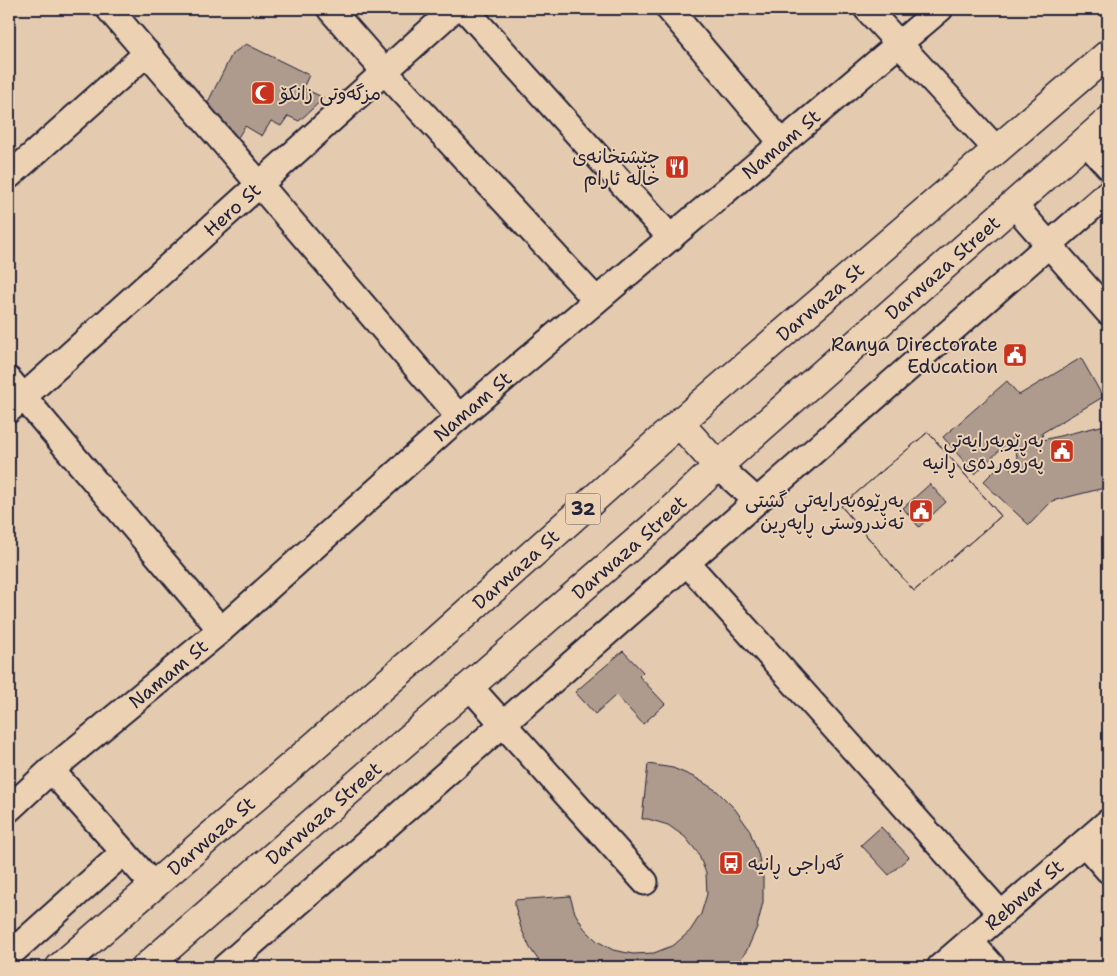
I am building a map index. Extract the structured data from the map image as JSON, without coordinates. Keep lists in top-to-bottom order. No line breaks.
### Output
{"streets":{"highway":["Darwaza Street","Darwaza St","32"],"street":["Namam St","Hero St","Rebwar St"]},"places":{"mosque":["مزگەوتی زانکۆ"],"restaurant":["چێشتخانەی خاڵە ئارام"],"public building":["Ranya Directorate Education","بەڕێوبەرایەتی پەروەردەی ڕانیە","بەڕێوەبەرایەتی گشتی تەندروستی ڕاپەڕین"],"bus stop":["گەراجی ڕانیە"]}}
